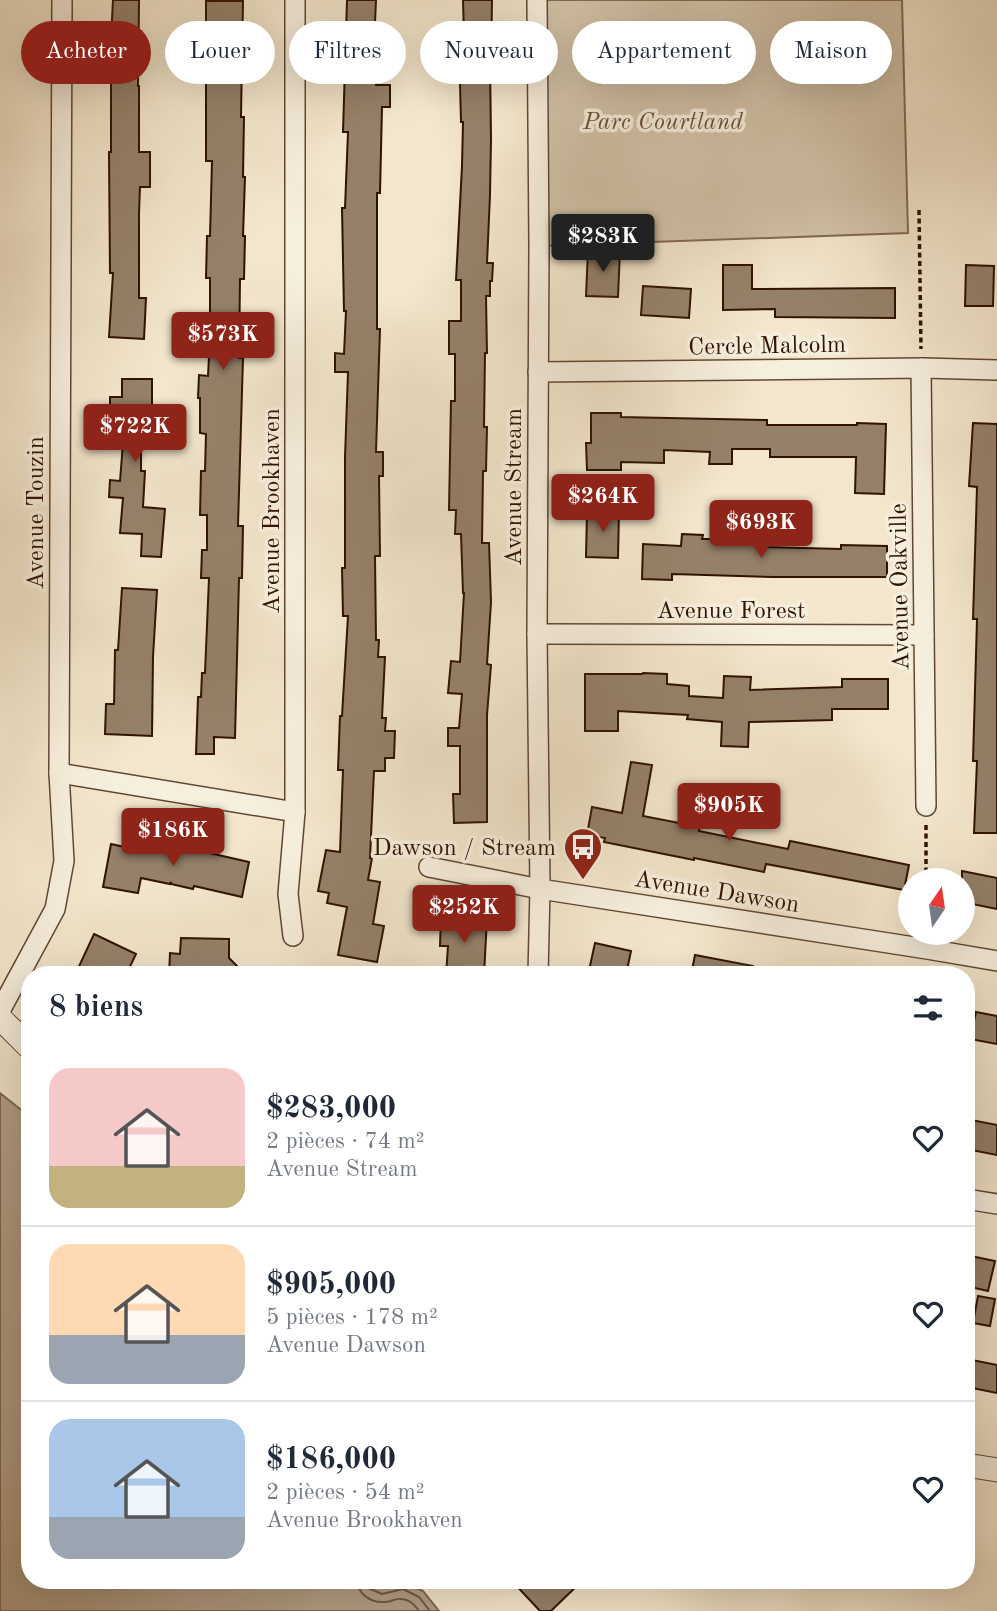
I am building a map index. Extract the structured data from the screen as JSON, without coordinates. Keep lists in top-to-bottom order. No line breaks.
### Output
{"streets":{"street":["Cercle Malcolm","Avenue Stream","Avenue Brookhaven","Avenue Touzin","Avenue Oakville","Avenue Forest","Avenue Dawson"]},"crossings":[["Cercle Malcolm","Avenue Stream"],["Cercle Malcolm","Avenue Oakville"],["Avenue Stream","Avenue Forest"],["Avenue Stream","Avenue Dawson"],["Avenue Oakville","Avenue Forest"]],"parks":["Parc Courtland"],"places":{"bus stop":["Dawson / Stream"]},"north":"top","page":{"chip":["Acheter","Louer","Filtres","Nouveau","Appartement","Maison"],"price":["$283K","$573K","$722K","$264K","$693K","$905K","$186K","$252K"],"heading":"8 biens","list":[{"name":"$283,000","note":"2 pièces · 74 m² · Avenue Stream"},{"name":"$905,000","note":"5 pièces · 178 m² · Avenue Dawson"},{"name":"$186,000","note":"2 pièces · 54 m² · Avenue Brookhaven"}]}}
